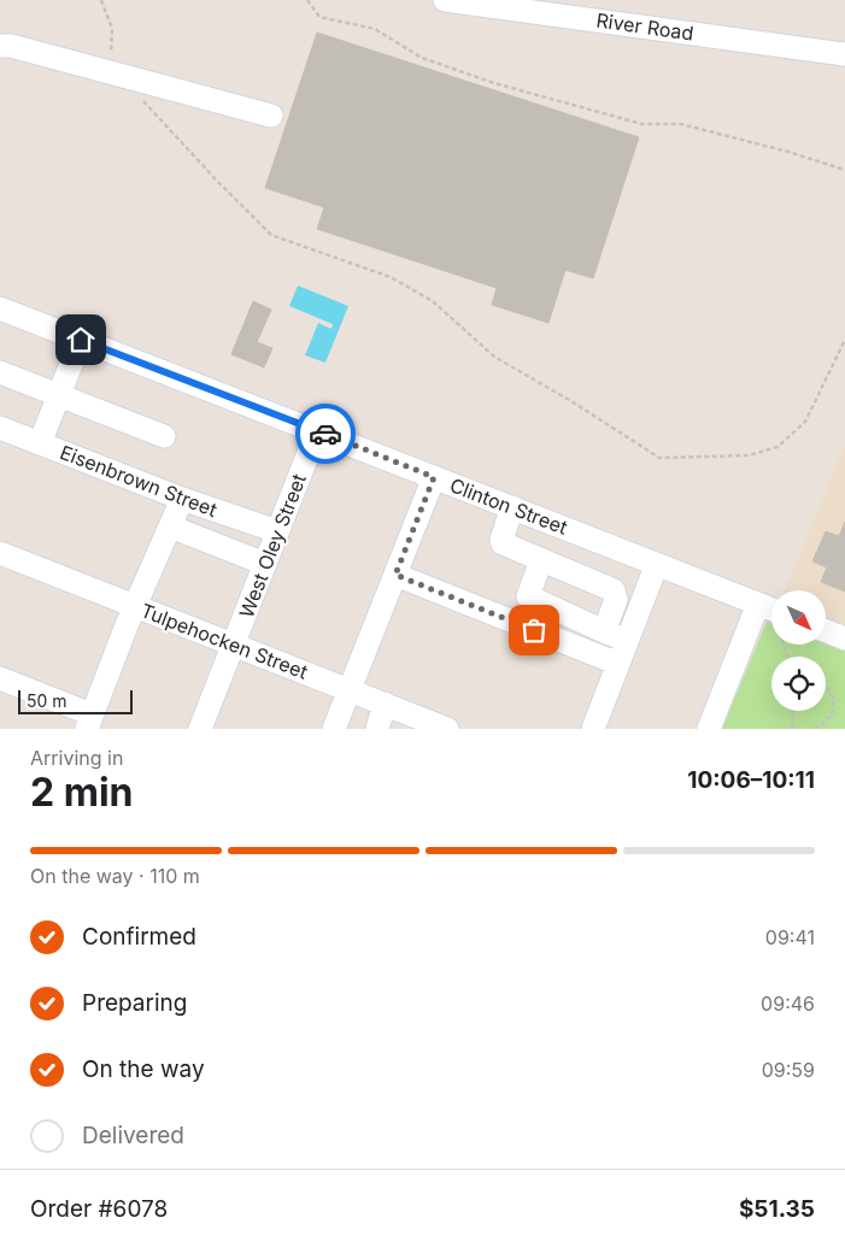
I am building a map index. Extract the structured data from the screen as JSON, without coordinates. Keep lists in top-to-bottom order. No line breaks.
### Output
{"streets":{"street":["River Road","Eisenbrown Street","Clinton Street","West Oley Street","Tulpehocken Street"]},"crossings":[["Eisenbrown Street","West Oley Street"],["Clinton Street","West Oley Street"],["West Oley Street","Tulpehocken Street"]],"scale_bar":"50 m","north":"bottom right","page":{"scale":"50 m","heading":["2 min","Arriving in","10:06–10:11"],"panel":["Order #6078","$51.35"],"bar":"On the way · 110 m","list":[["Confirmed","09:41"],["Preparing","09:46"],["On the way","09:59"],"Delivered"]}}
